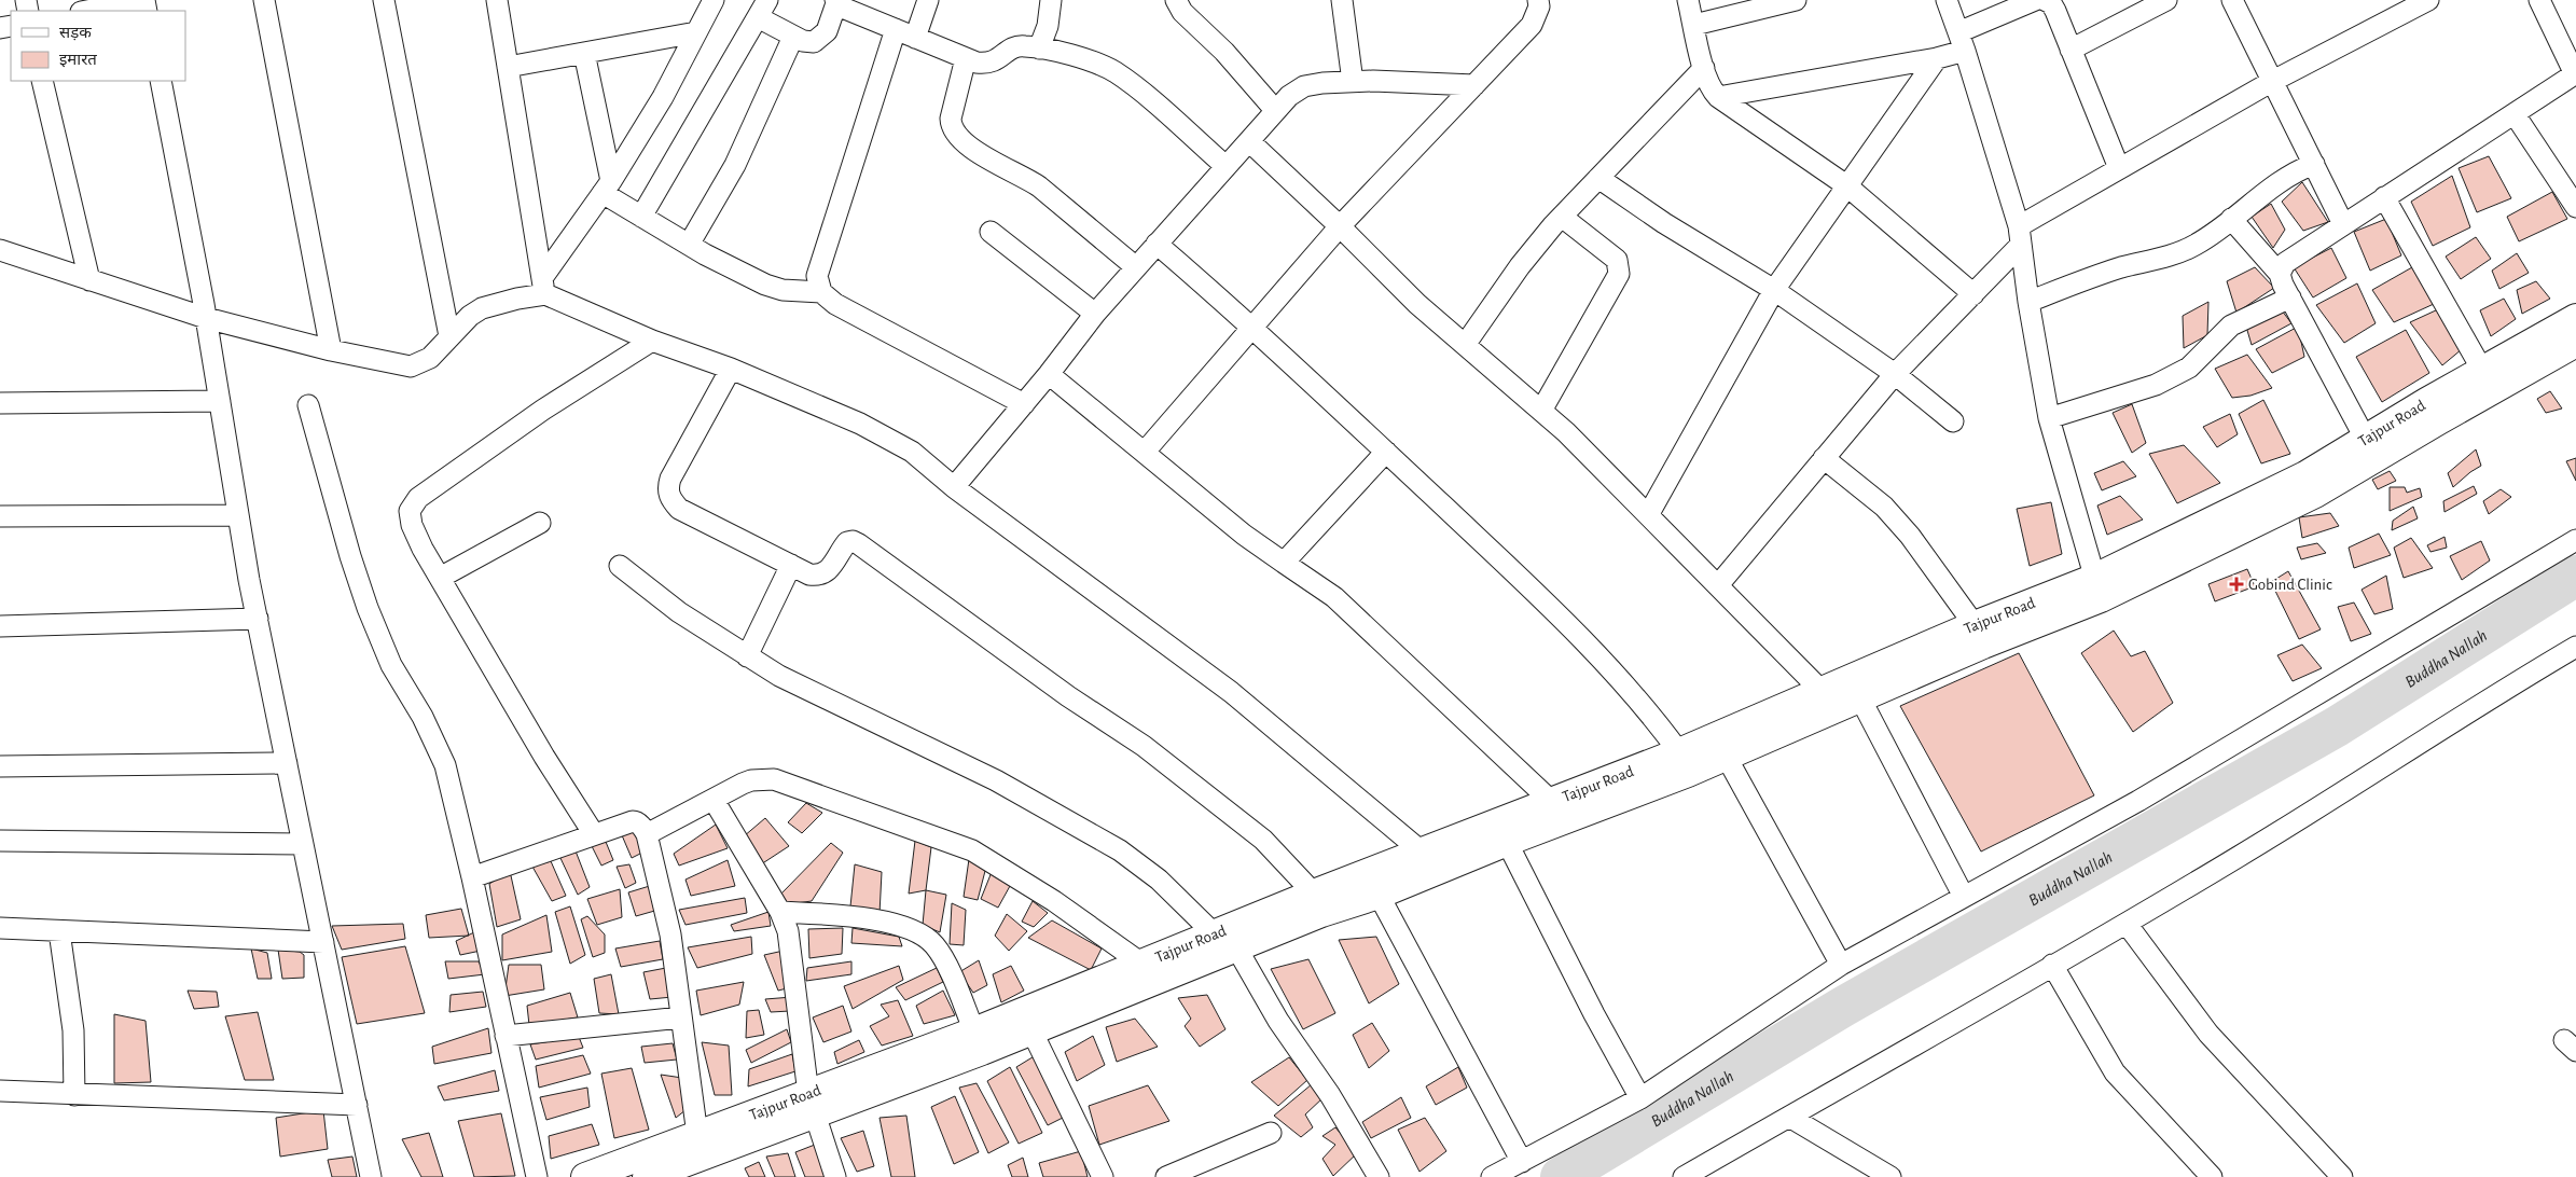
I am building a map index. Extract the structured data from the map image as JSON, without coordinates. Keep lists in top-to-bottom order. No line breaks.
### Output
{"streets":{"main road":["Tajpur Road"]},"water":["Buddha Nallah"],"places":{"health":["Gobind Clinic"]},"legend":["सड़क","इमारत"]}
